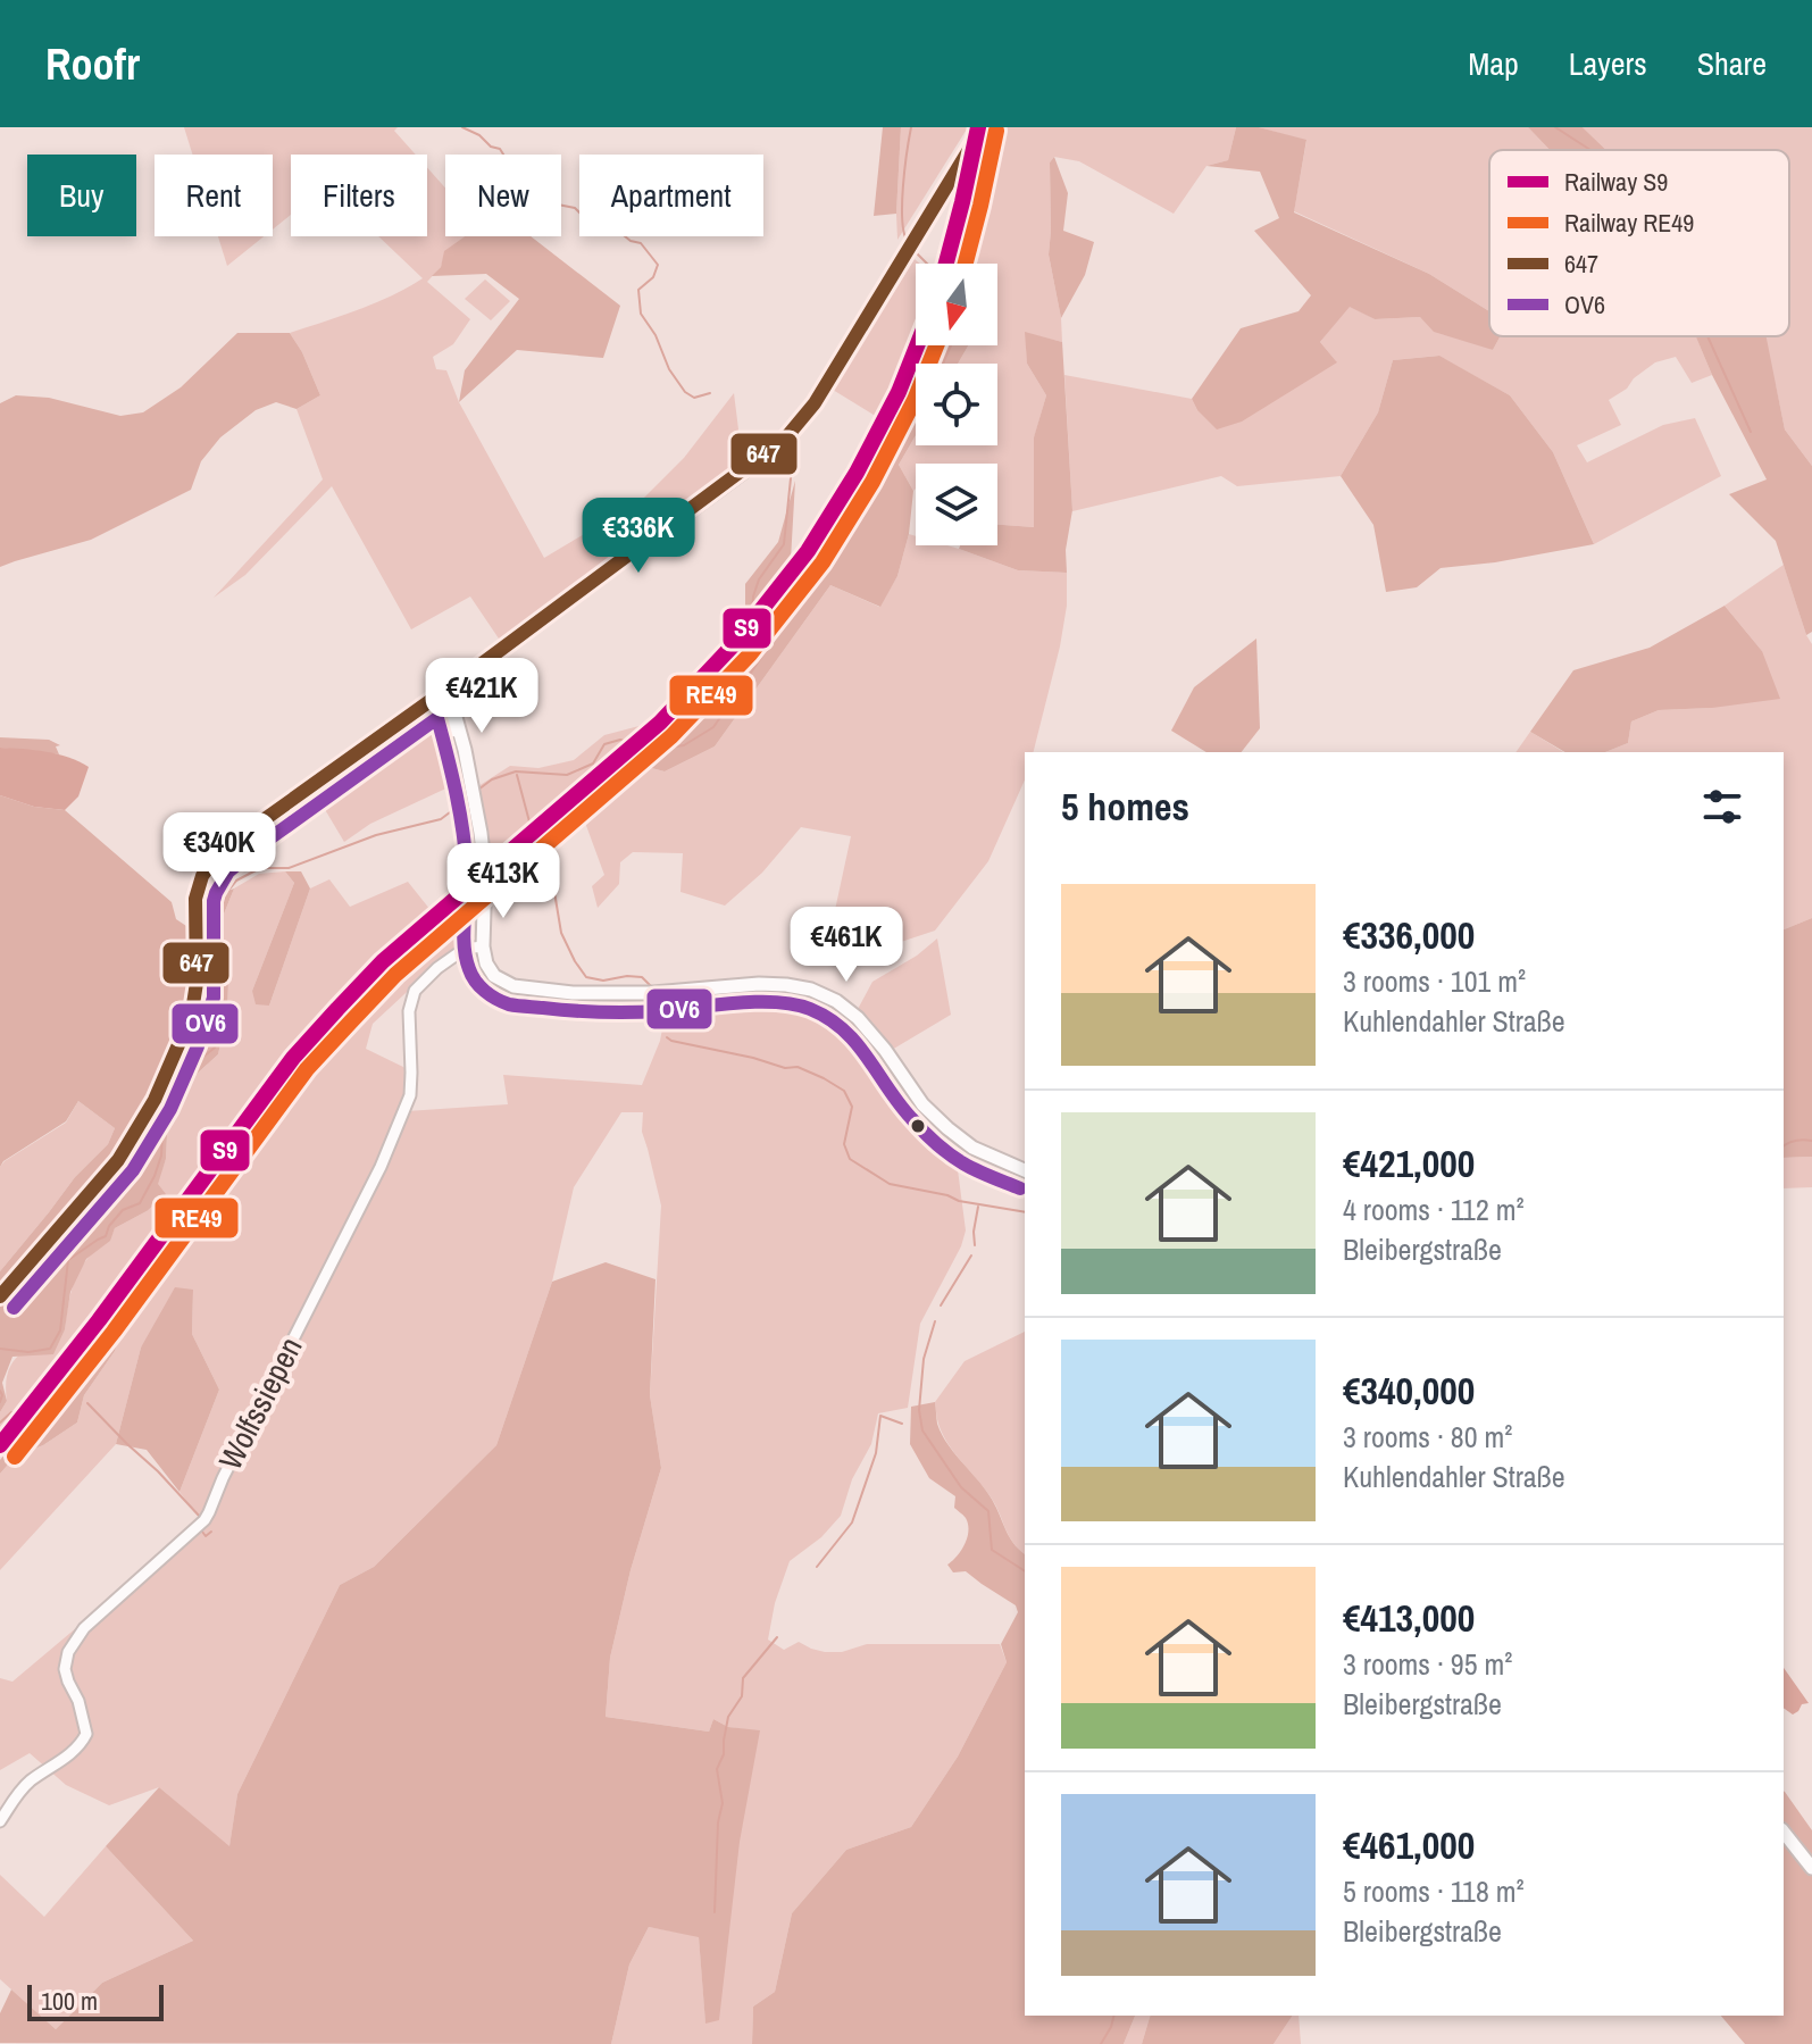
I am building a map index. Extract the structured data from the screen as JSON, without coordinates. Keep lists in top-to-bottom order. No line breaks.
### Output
{"streets":{"street":["Wolfssiepen"]},"lines":["rail line S9","transit line 647","rail line RE49","transit line OV6"],"legend":["Railway S9","Railway RE49","647","OV6"],"scale_bar":"100 m","north":"bottom","page":{"header":"Roofr","nav":["Map","Layers","Share"],"chip":["Buy","Rent","Filters","New","Apartment"],"price":["€336K","€421K","€340K","€413K","€461K"],"heading":"5 homes","list":[{"name":"€336,000","note":"3 rooms · 101 m² · Kuhlendahler Straße"},{"name":"€421,000","note":"4 rooms · 112 m² · Bleibergstraße"},{"name":"€340,000","note":"3 rooms · 80 m² · Kuhlendahler Straße"},{"name":"€413,000","note":"3 rooms · 95 m² · Bleibergstraße"},{"name":"€461,000","note":"5 rooms · 118 m² · Bleibergstraße"}],"scale":"100 m"}}
